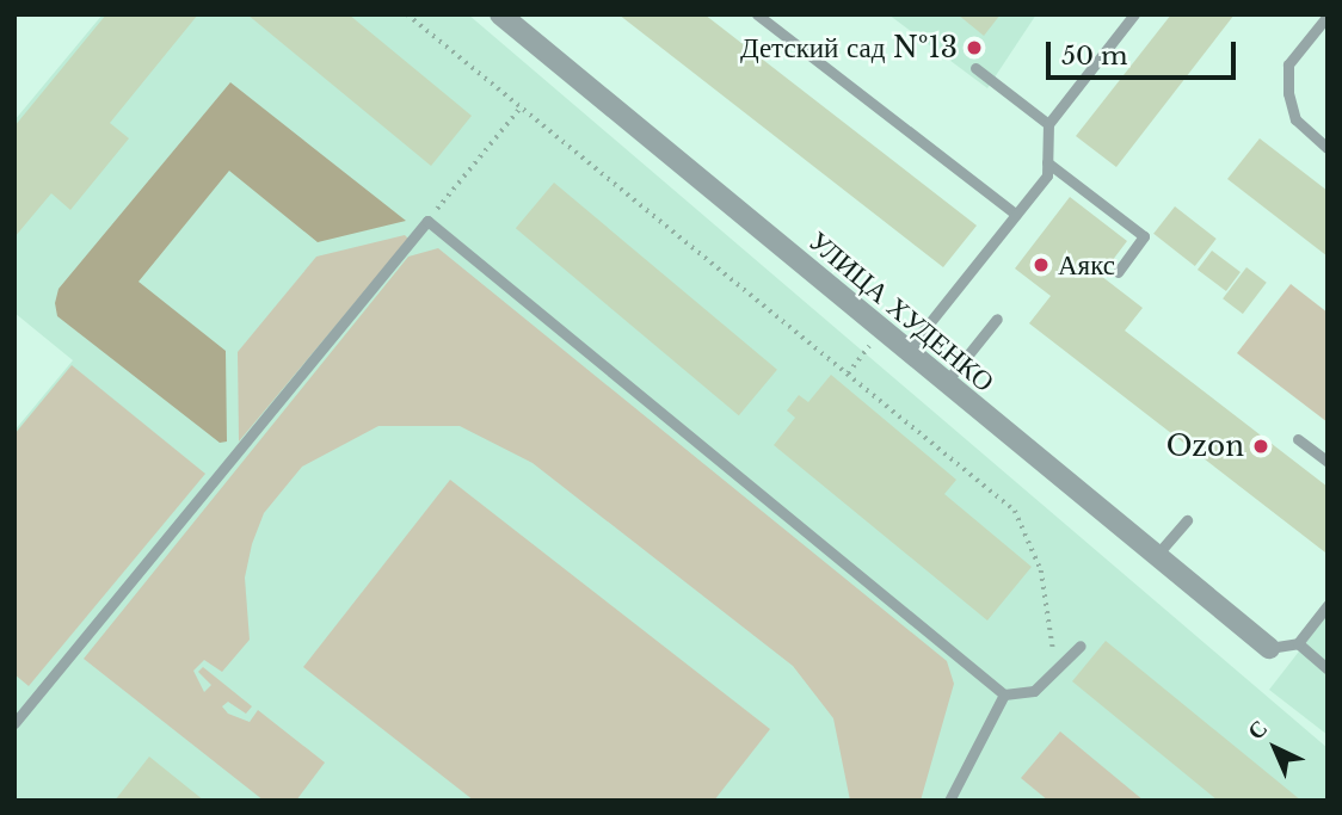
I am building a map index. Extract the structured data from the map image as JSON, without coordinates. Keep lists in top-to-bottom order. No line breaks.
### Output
{"streets":{"street":["УЛИЦА ХУДЕНКО"]},"places":["Детский сад №13","Аякс","Ozon"],"scale_bar":"50 m","north":"top left"}
